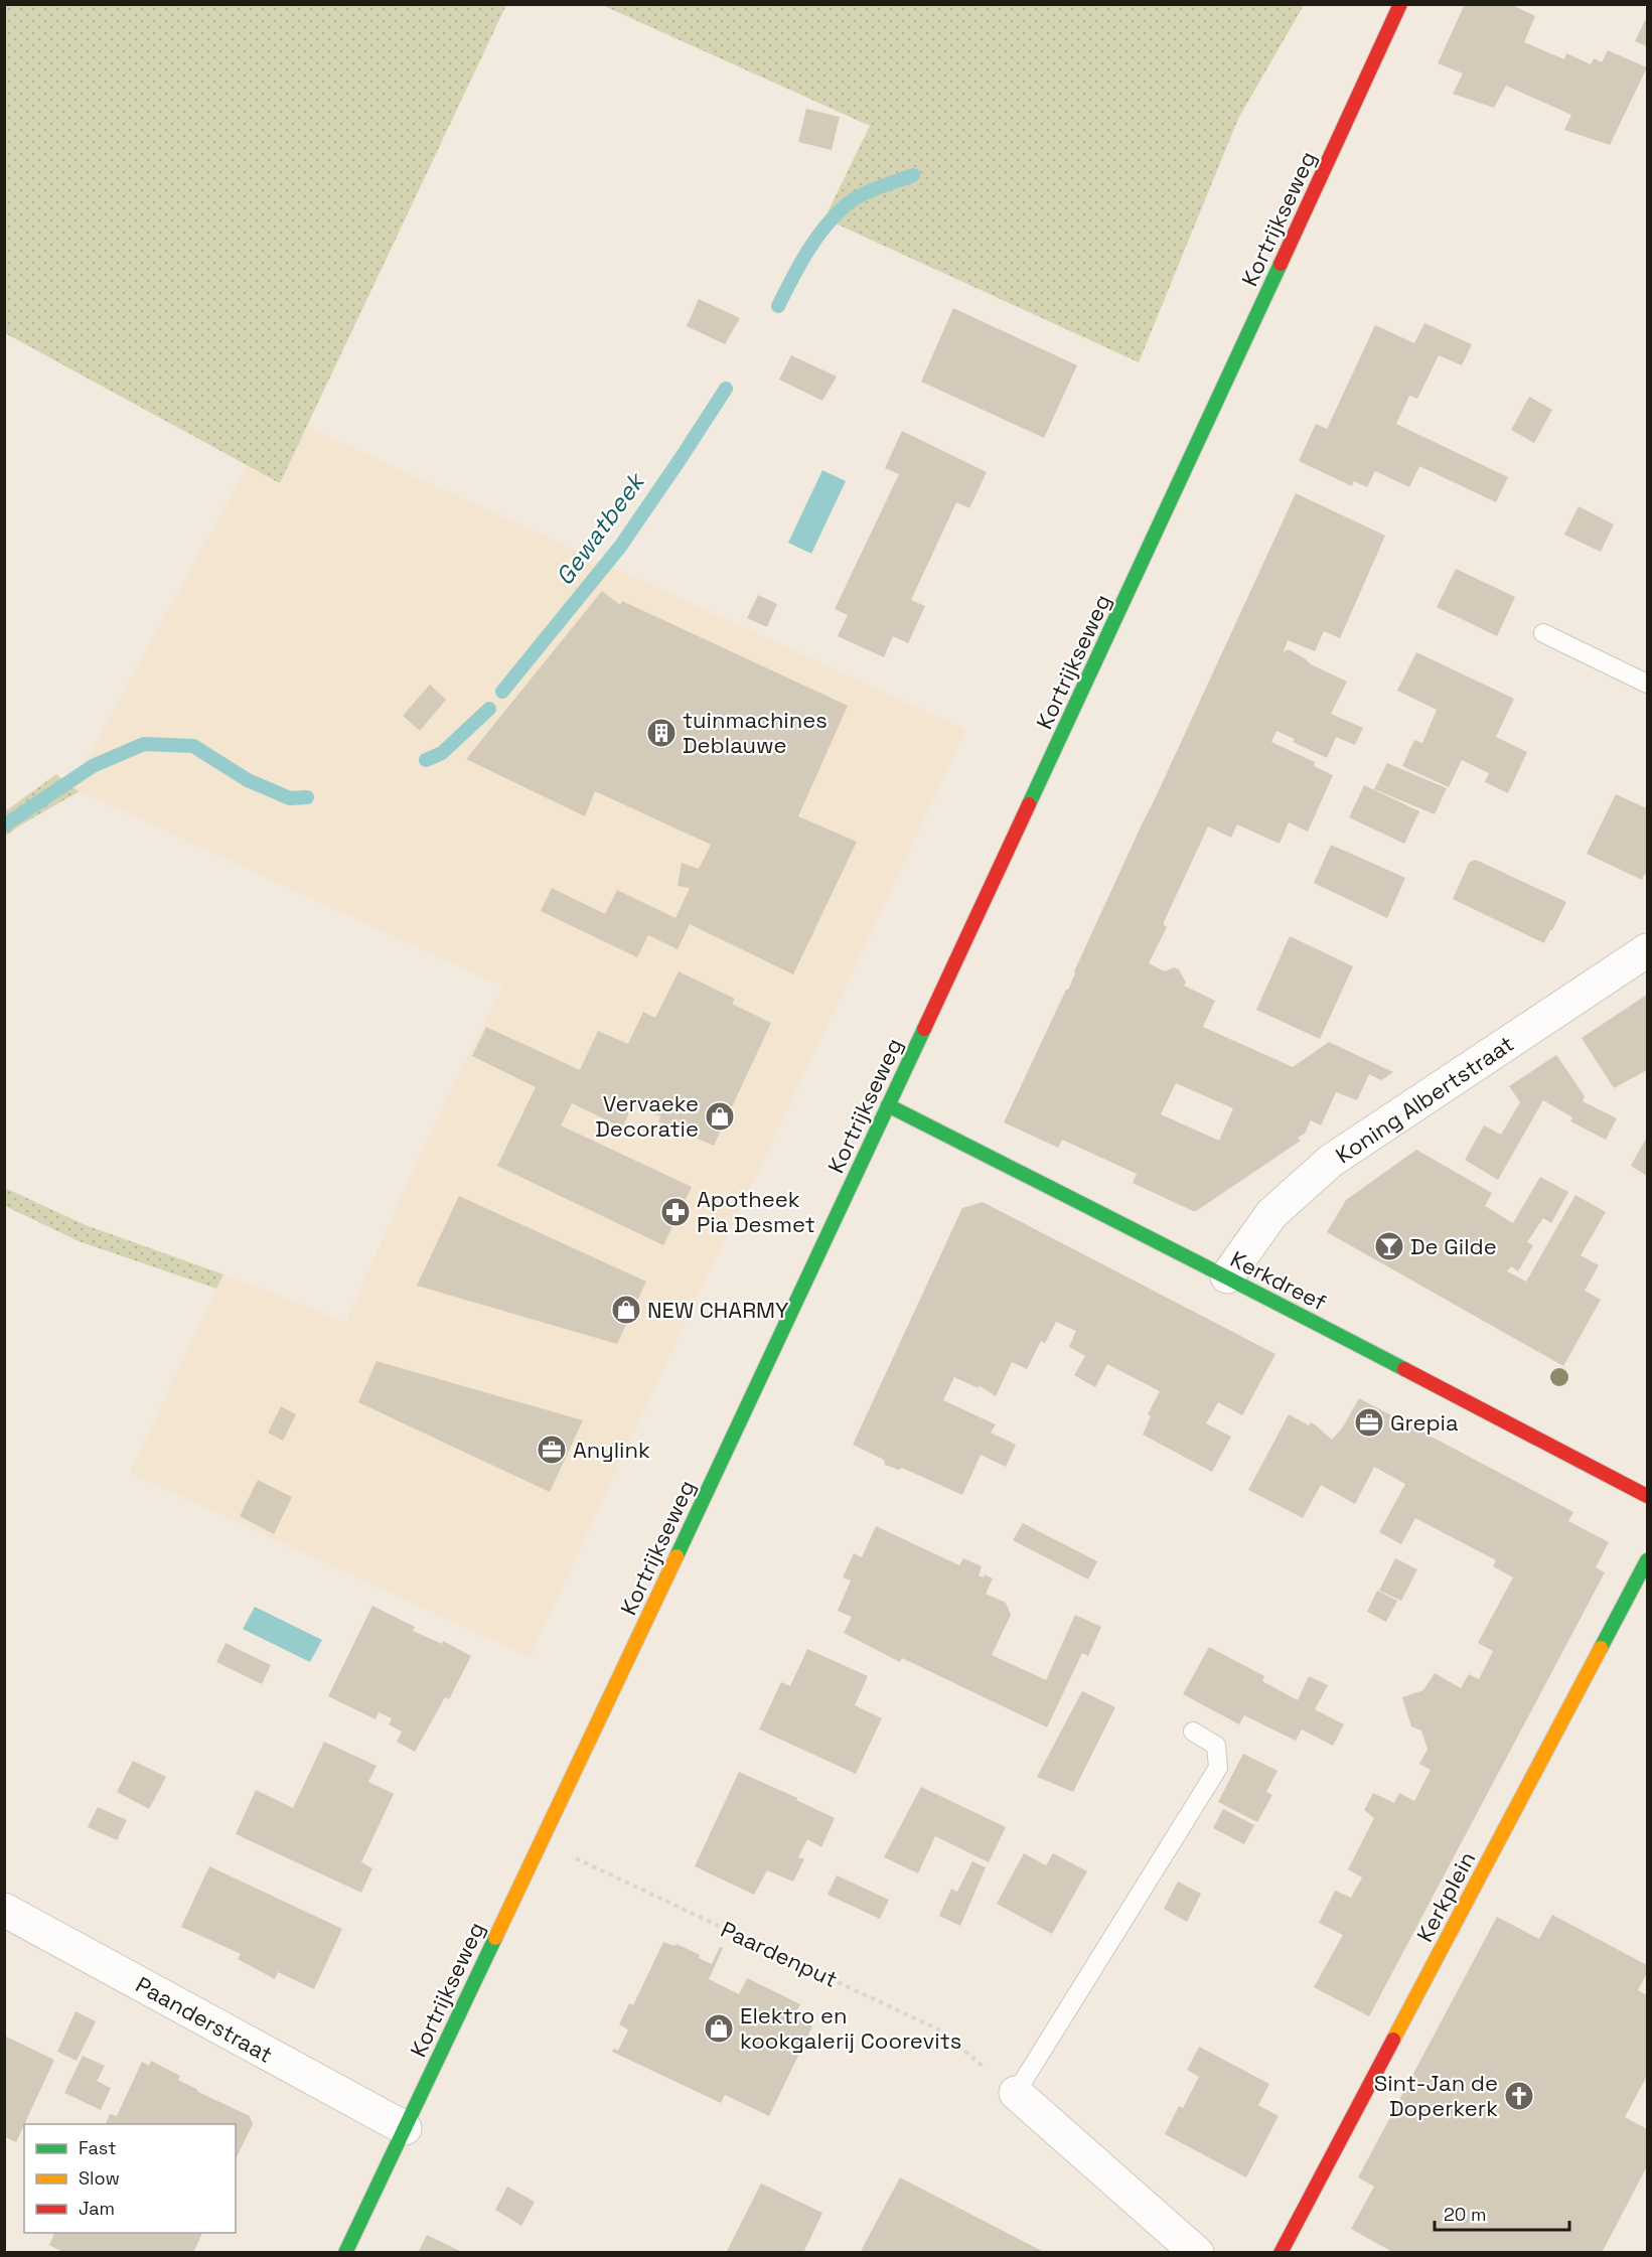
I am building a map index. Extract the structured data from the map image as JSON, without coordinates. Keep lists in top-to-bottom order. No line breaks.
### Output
{"streets":{"main road":["Kortrijkseweg","Kerkdreef","Kerkplein"],"street":["Koning Albertstraat","Paanderstraat"],"path":["Paardenput"]},"crossings":[["Kortrijkseweg","Kerkdreef"],["Kortrijkseweg","Paardenput"],["Kortrijkseweg","Paanderstraat"],["Koning Albertstraat","Kerkdreef"]],"water":["Gewatbeek"],"places":{"building":["tuinmachines Deblauwe"],"shop":["Vervaeke Decoratie","NEW CHARMY","Elektro en kookgalerij Coorevits"],"pharmacy":["Apotheek Pia Desmet"],"bar":["De Gilde"],"office":["Grepia","Anylink"],"church":["Sint-Jan de Doperkerk"]},"legend":["Fast","Slow","Jam"],"scale_bar":"20 m"}
